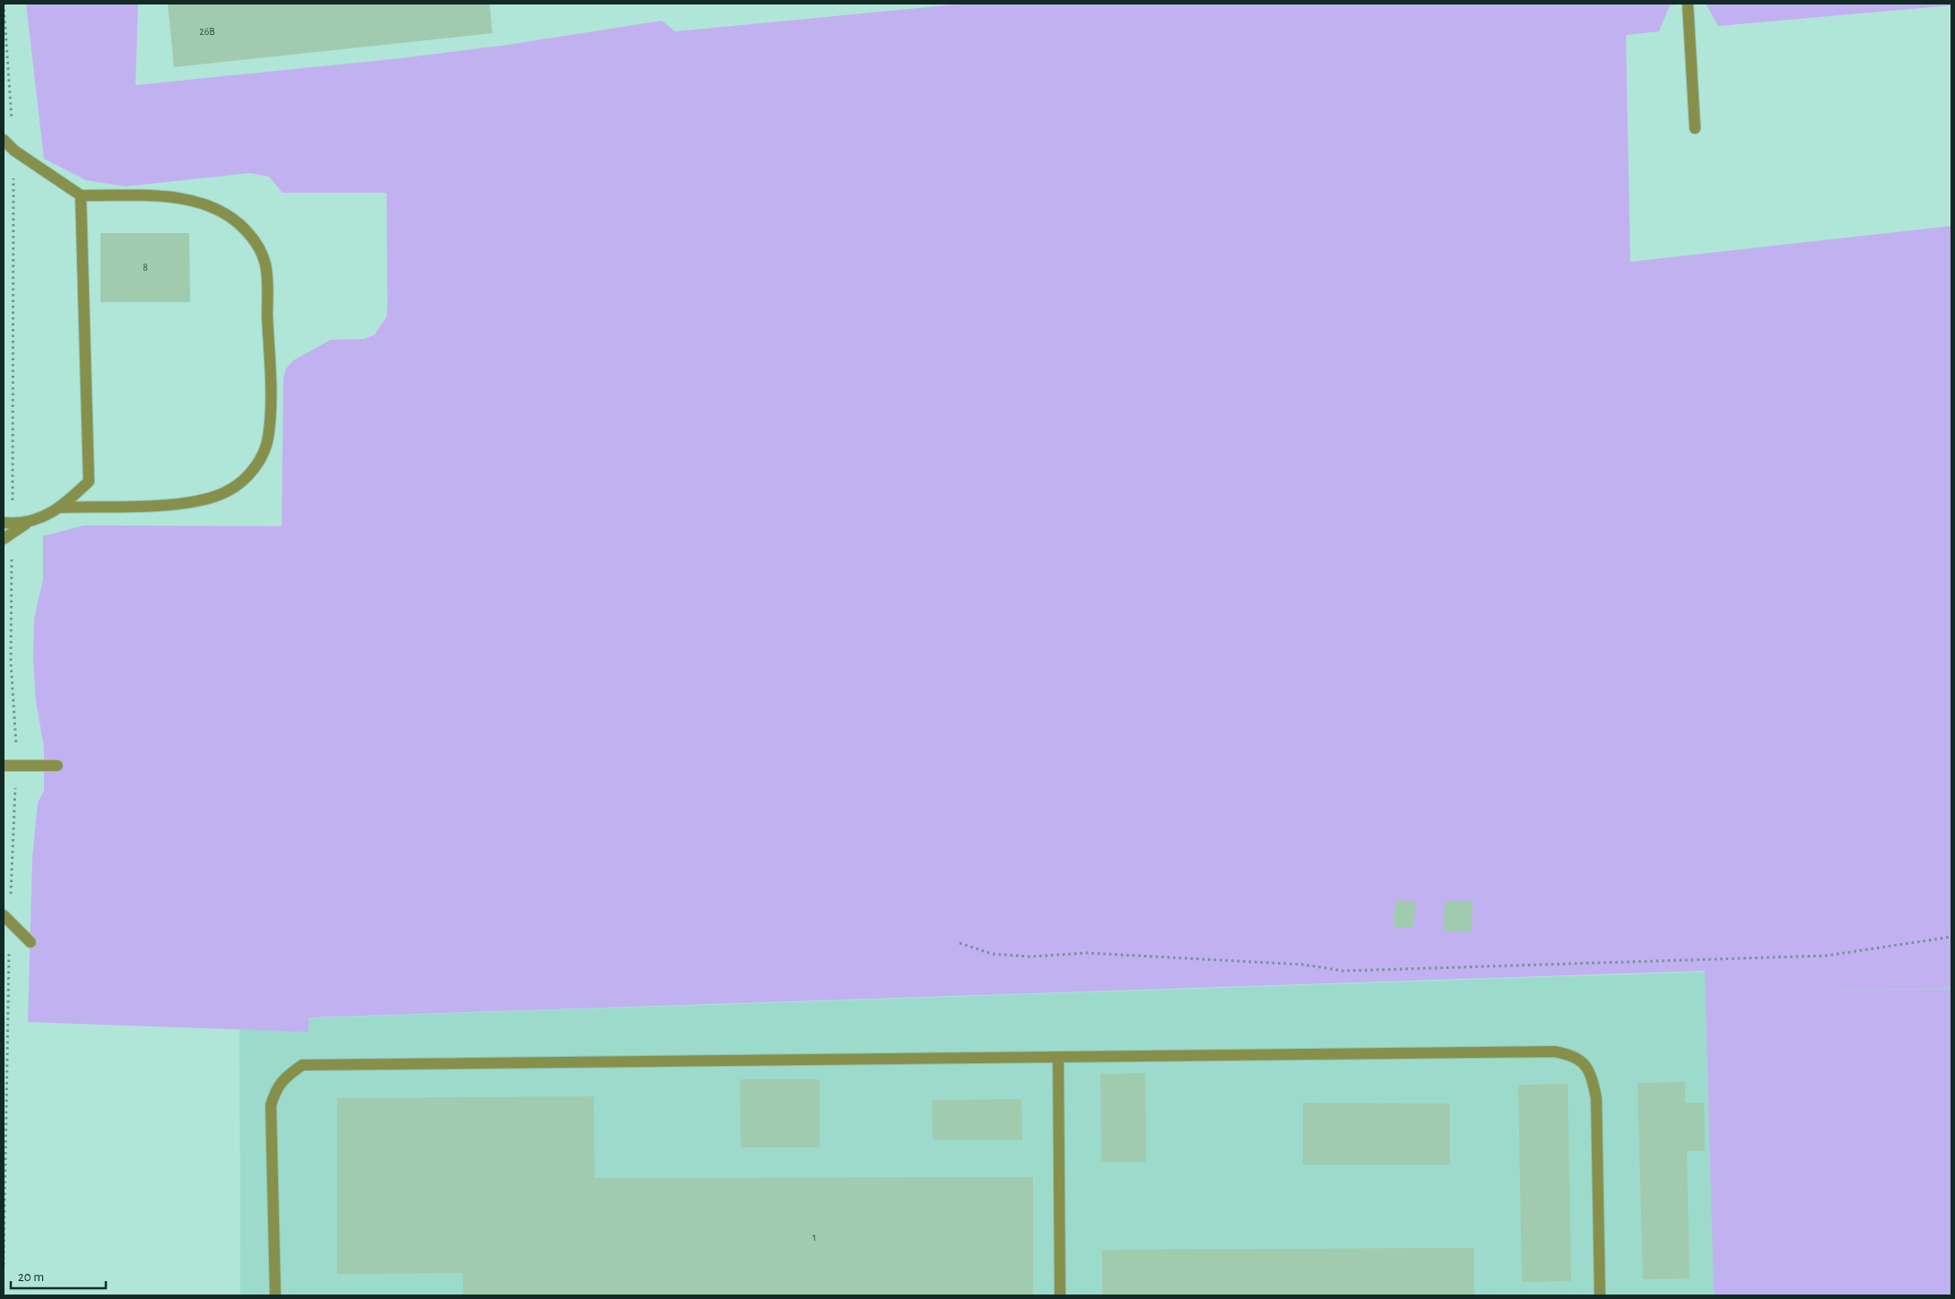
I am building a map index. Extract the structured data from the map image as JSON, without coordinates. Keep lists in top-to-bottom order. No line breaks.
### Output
{"house_numbers":["26B","8","1"],"scale_bar":"20 m"}
